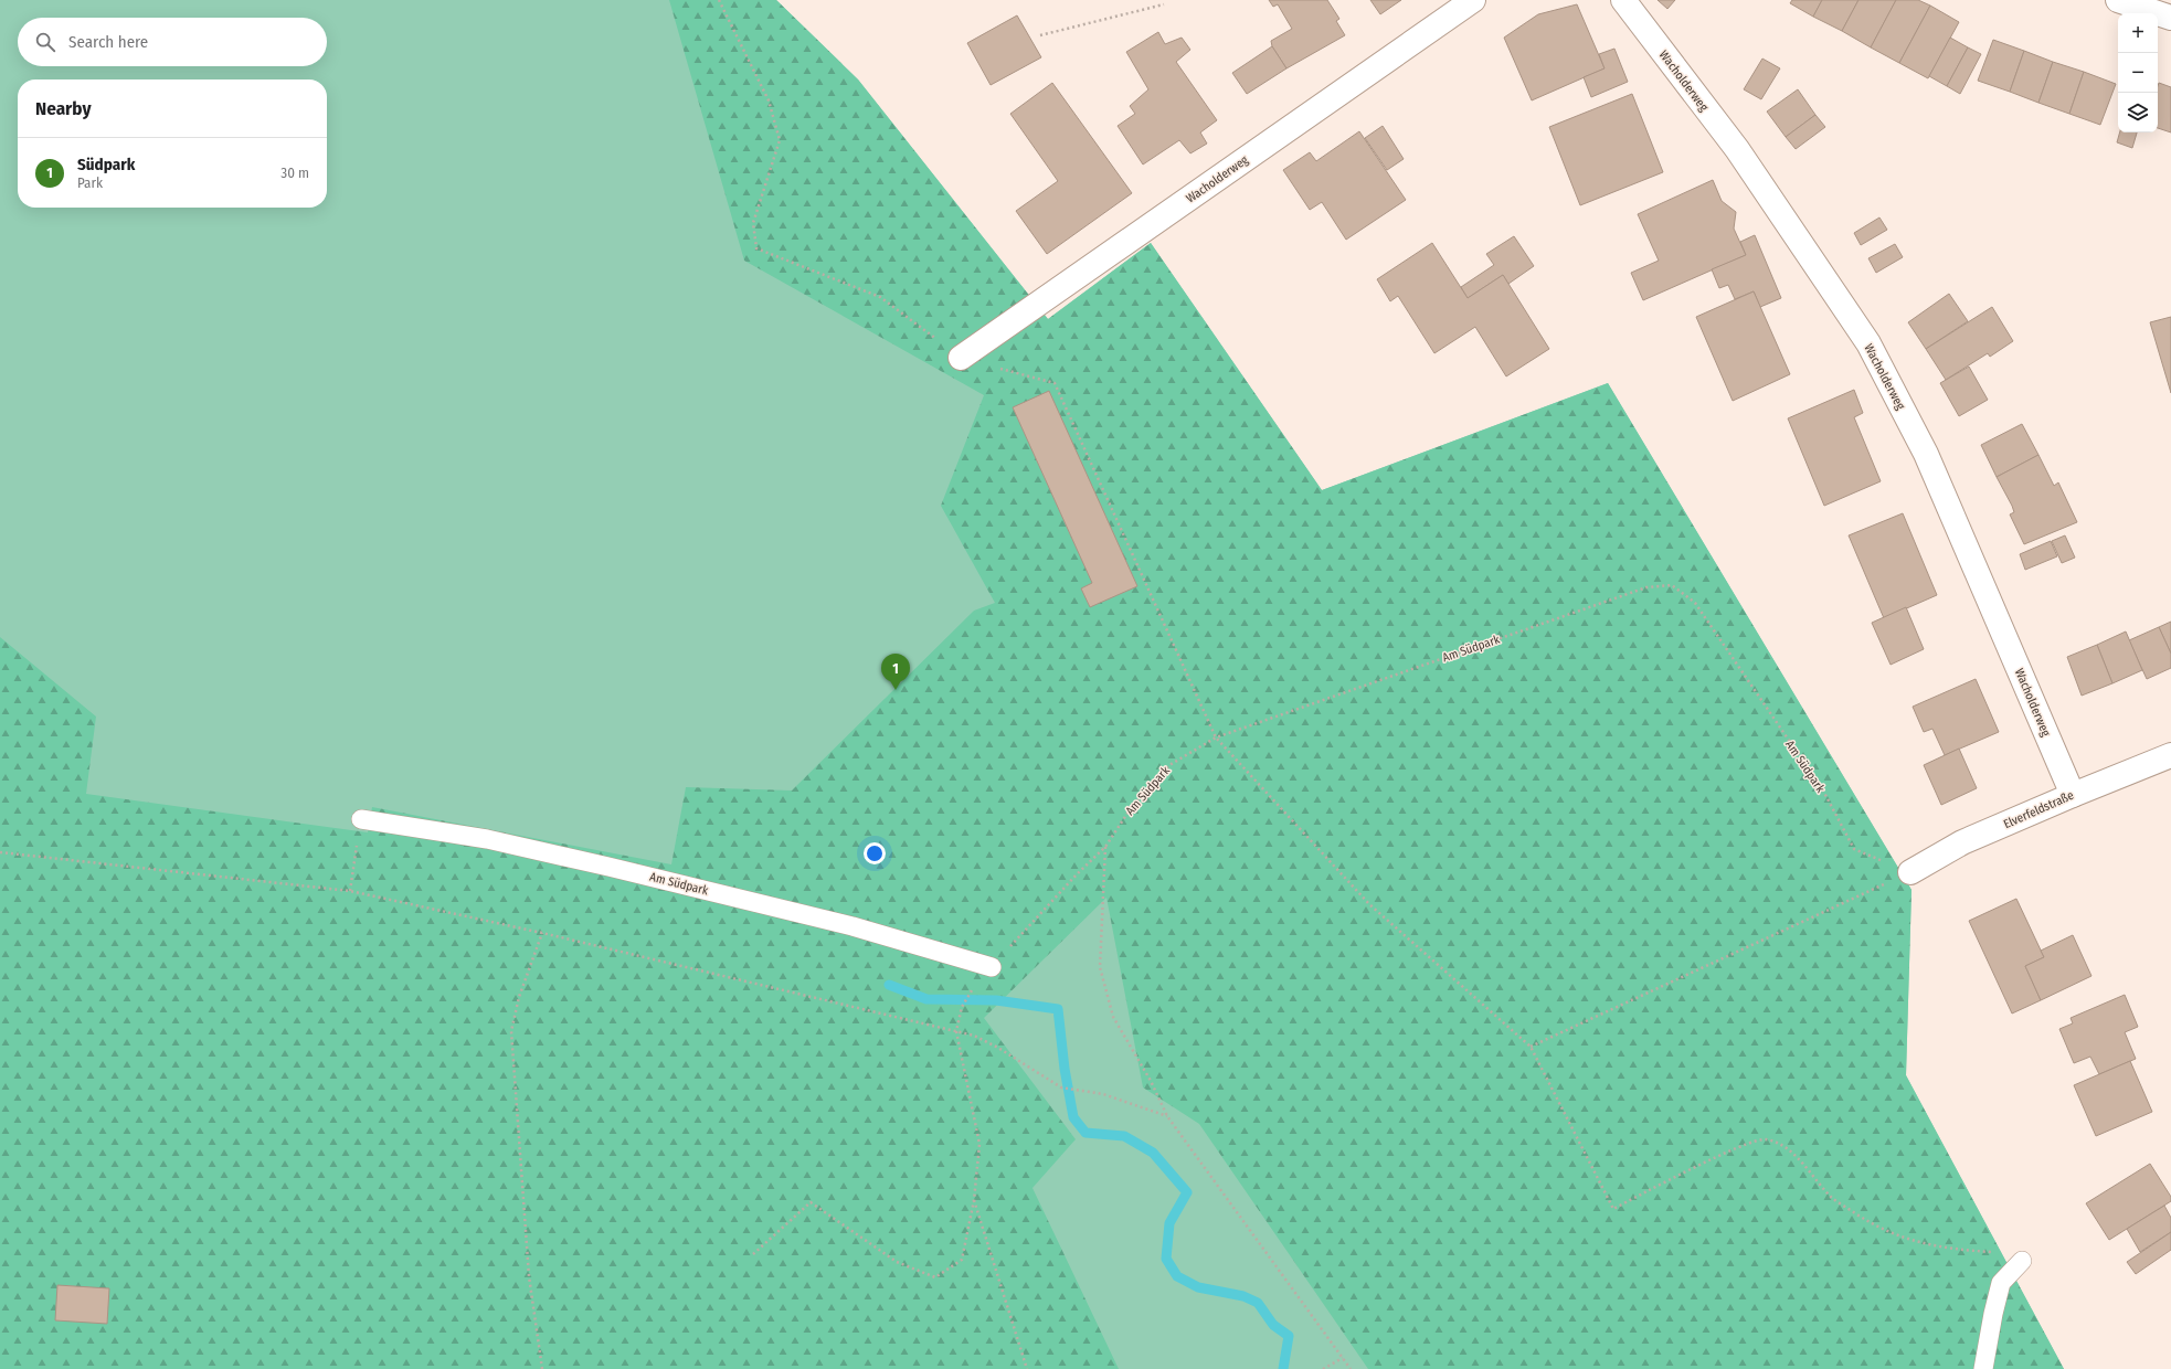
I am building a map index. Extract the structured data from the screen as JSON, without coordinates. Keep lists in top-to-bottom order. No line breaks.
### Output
{"streets":{"street":["Wacholderweg","Elverfeldstraße"],"lane":["Am Südpark"]},"crossings":[["Wacholderweg","Elverfeldstraße"],["Am Südpark","Elverfeldstraße"]],"page":{"map_buttons":["+","−"],"search":"Search here","heading":"Nearby","list":[{"mark":"1","name":"Südpark","note":"Park","value":"30 m"}],"pins":"1"}}
